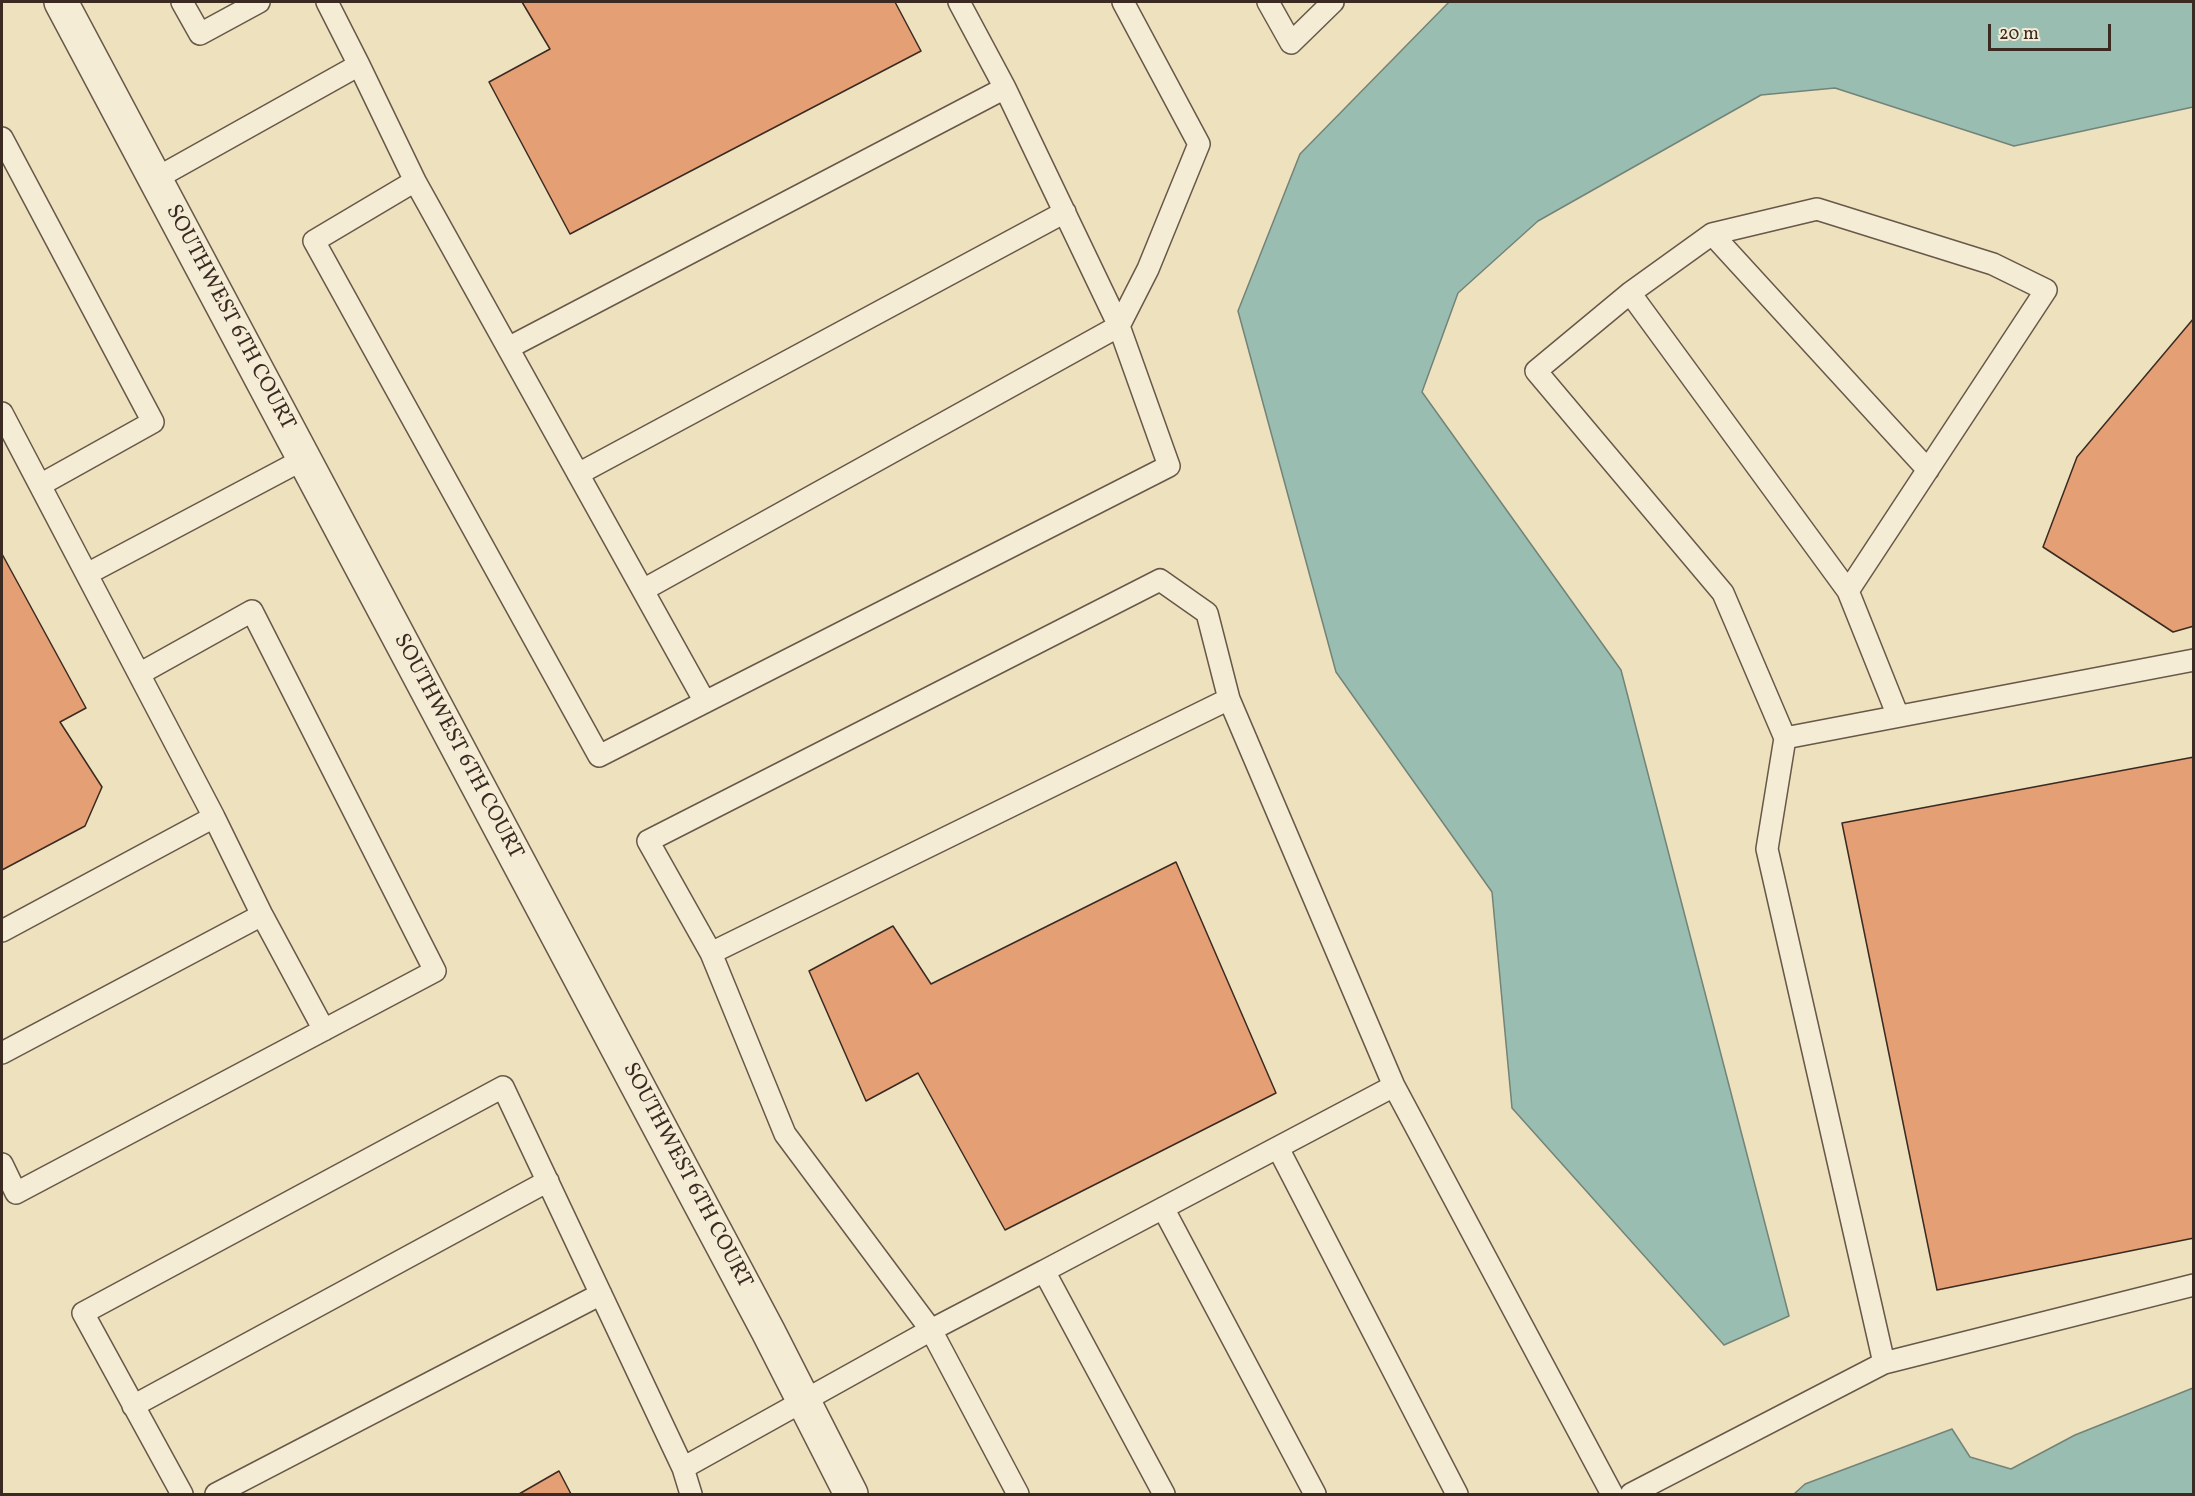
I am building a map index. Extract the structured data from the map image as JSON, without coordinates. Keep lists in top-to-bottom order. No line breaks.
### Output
{"streets":{"street":["SOUTHWEST 6TH COURT"]},"scale_bar":"20 m"}
